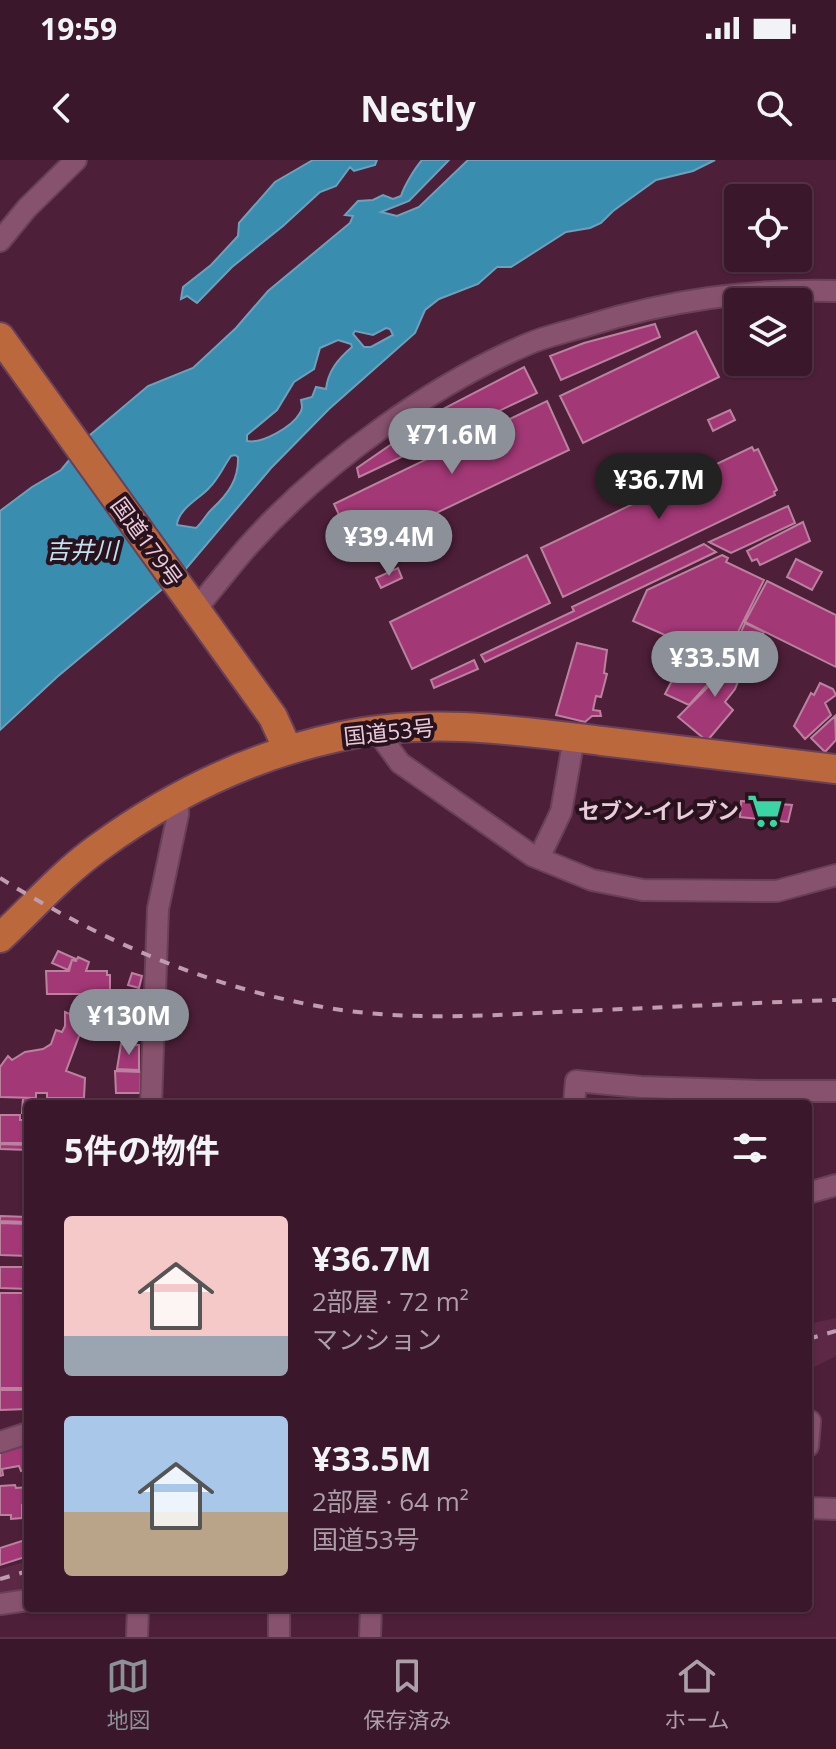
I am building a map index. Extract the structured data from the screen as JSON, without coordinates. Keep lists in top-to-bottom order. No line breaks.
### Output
{"streets":{"highway":["国道179号","国道53号"]},"crossings":[["国道179号","国道53号"]],"water":["吉井川"],"places":{"supermarket":["セブン-イレブン"]},"page":{"status":"19:59","header":"Nestly","price":["¥71.6M","¥36.7M","¥39.4M","¥33.5M","¥130M"],"heading":"5件の物件","list":[{"name":"¥36.7M","note":"2部屋 · 72 m² · マンション"},{"name":"¥33.5M","note":"2部屋 · 64 m² · 国道53号"}],"tabs":["地図","保存済み","ホーム"]}}
